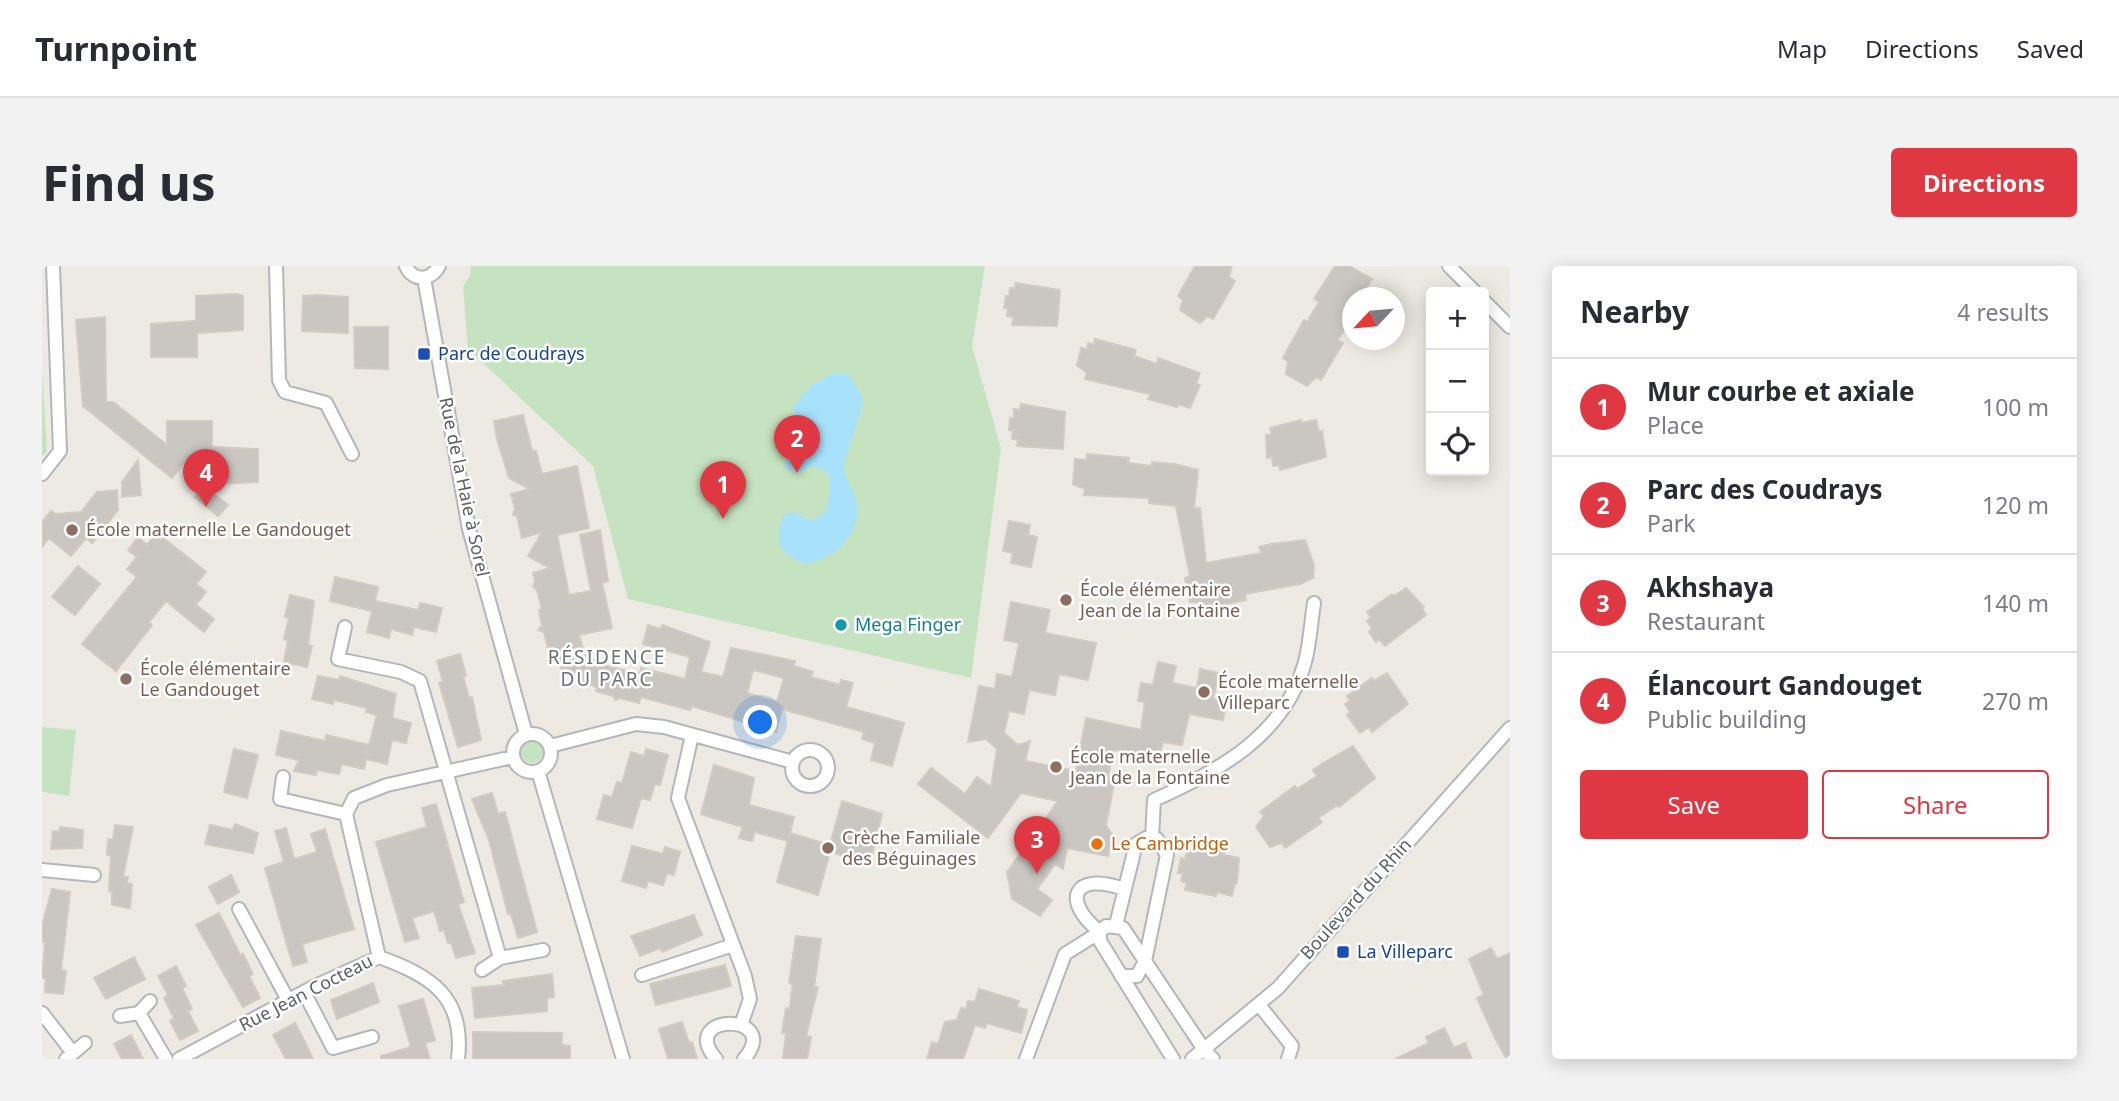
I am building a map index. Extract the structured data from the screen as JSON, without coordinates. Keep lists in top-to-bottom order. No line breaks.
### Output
{"streets":{"street":["Rue de la Haie à Sorel","Boulevard du Rhin","Rue Jean Cocteau"]},"districts":["RÉSIDENCE DU PARC"],"places":{"transit":["Parc de Coudrays","La Villeparc"],"other":["École maternelle Le Gandouget","École élémentaire Jean de la Fontaine","Mega Finger","École élémentaire Le Gandouget","École maternelle Villeparc","École maternelle Jean de la Fontaine","Le Cambridge","Crèche Familiale des Béguinages"]},"north":"bottom left","page":{"header":"Turnpoint","nav":["Map","Directions","Saved"],"buttons":["Directions",["Save","Share"]],"title":"Find us","heading":["Nearby","4 results"],"map_buttons":["+","−"],"list":[{"mark":"1","name":"Mur courbe et axiale","note":"Place","value":"100 m"},{"mark":"2","name":"Parc des Coudrays","note":"Park","value":"120 m"},{"mark":"3","name":"Akhshaya","note":"Restaurant","value":"140 m"},{"mark":"4","name":"Élancourt Gandouget","note":"Public building","value":"270 m"}],"pins":["2","4","1","3"]}}
